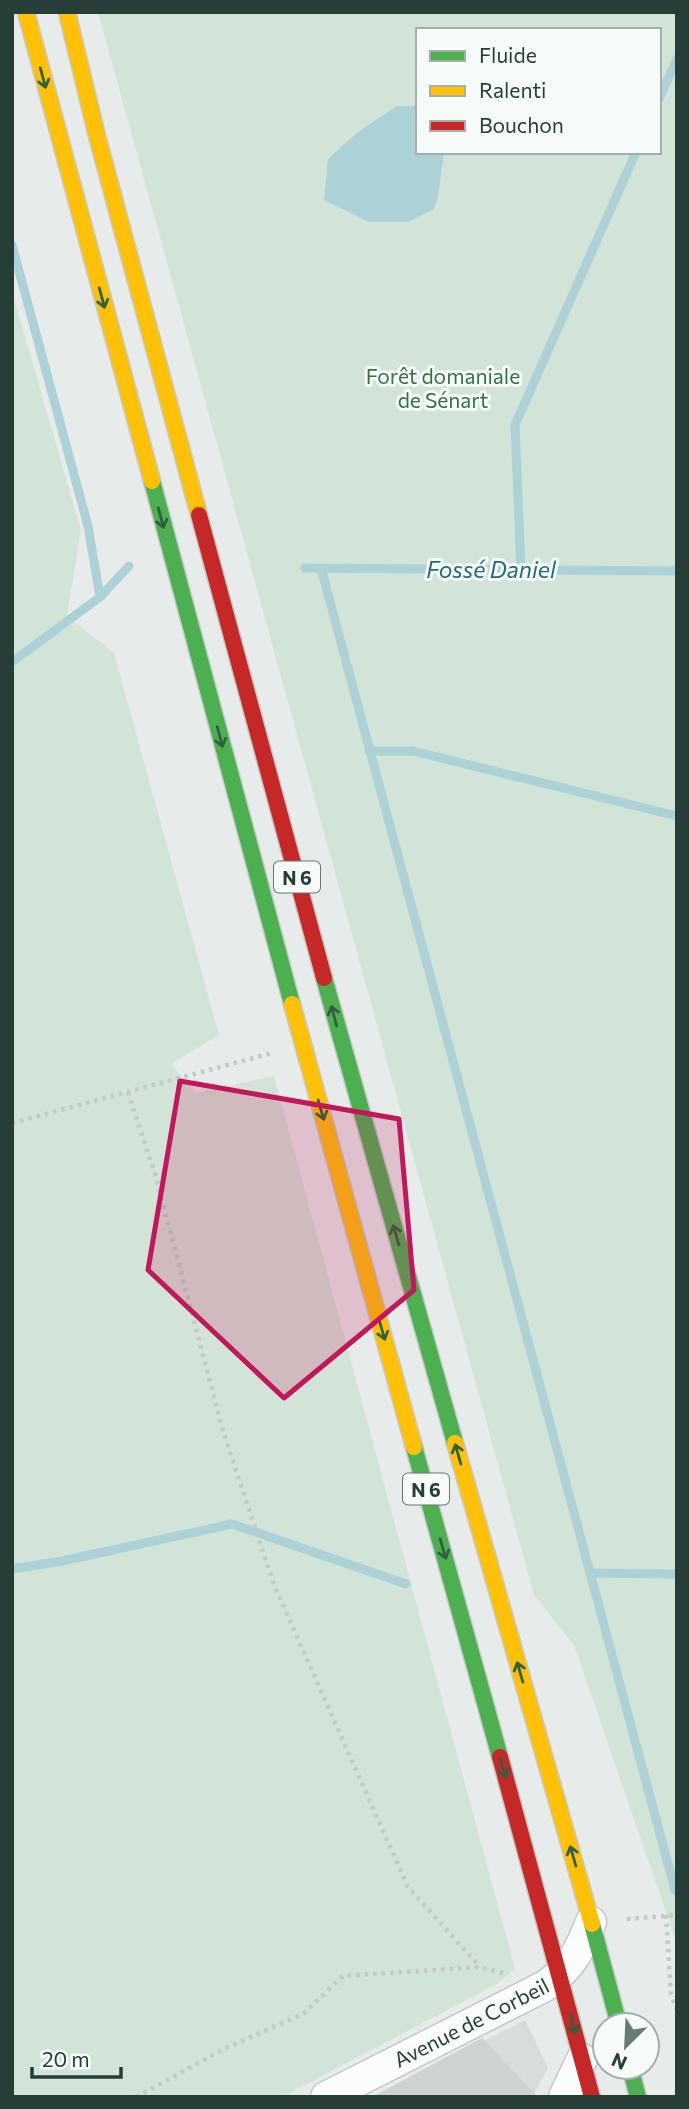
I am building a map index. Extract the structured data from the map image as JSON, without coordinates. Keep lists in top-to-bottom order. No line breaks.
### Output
{"streets":{"main road":["N 6"],"street":["Avenue de Corbeil"]},"crossings":[["N 6","Avenue de Corbeil"]],"water":["Fossé Daniel"],"parks":["Forêt domaniale de Sénart"],"legend":["Fluide","Ralenti","Bouchon"],"scale_bar":"20 m","north":"bottom left"}
